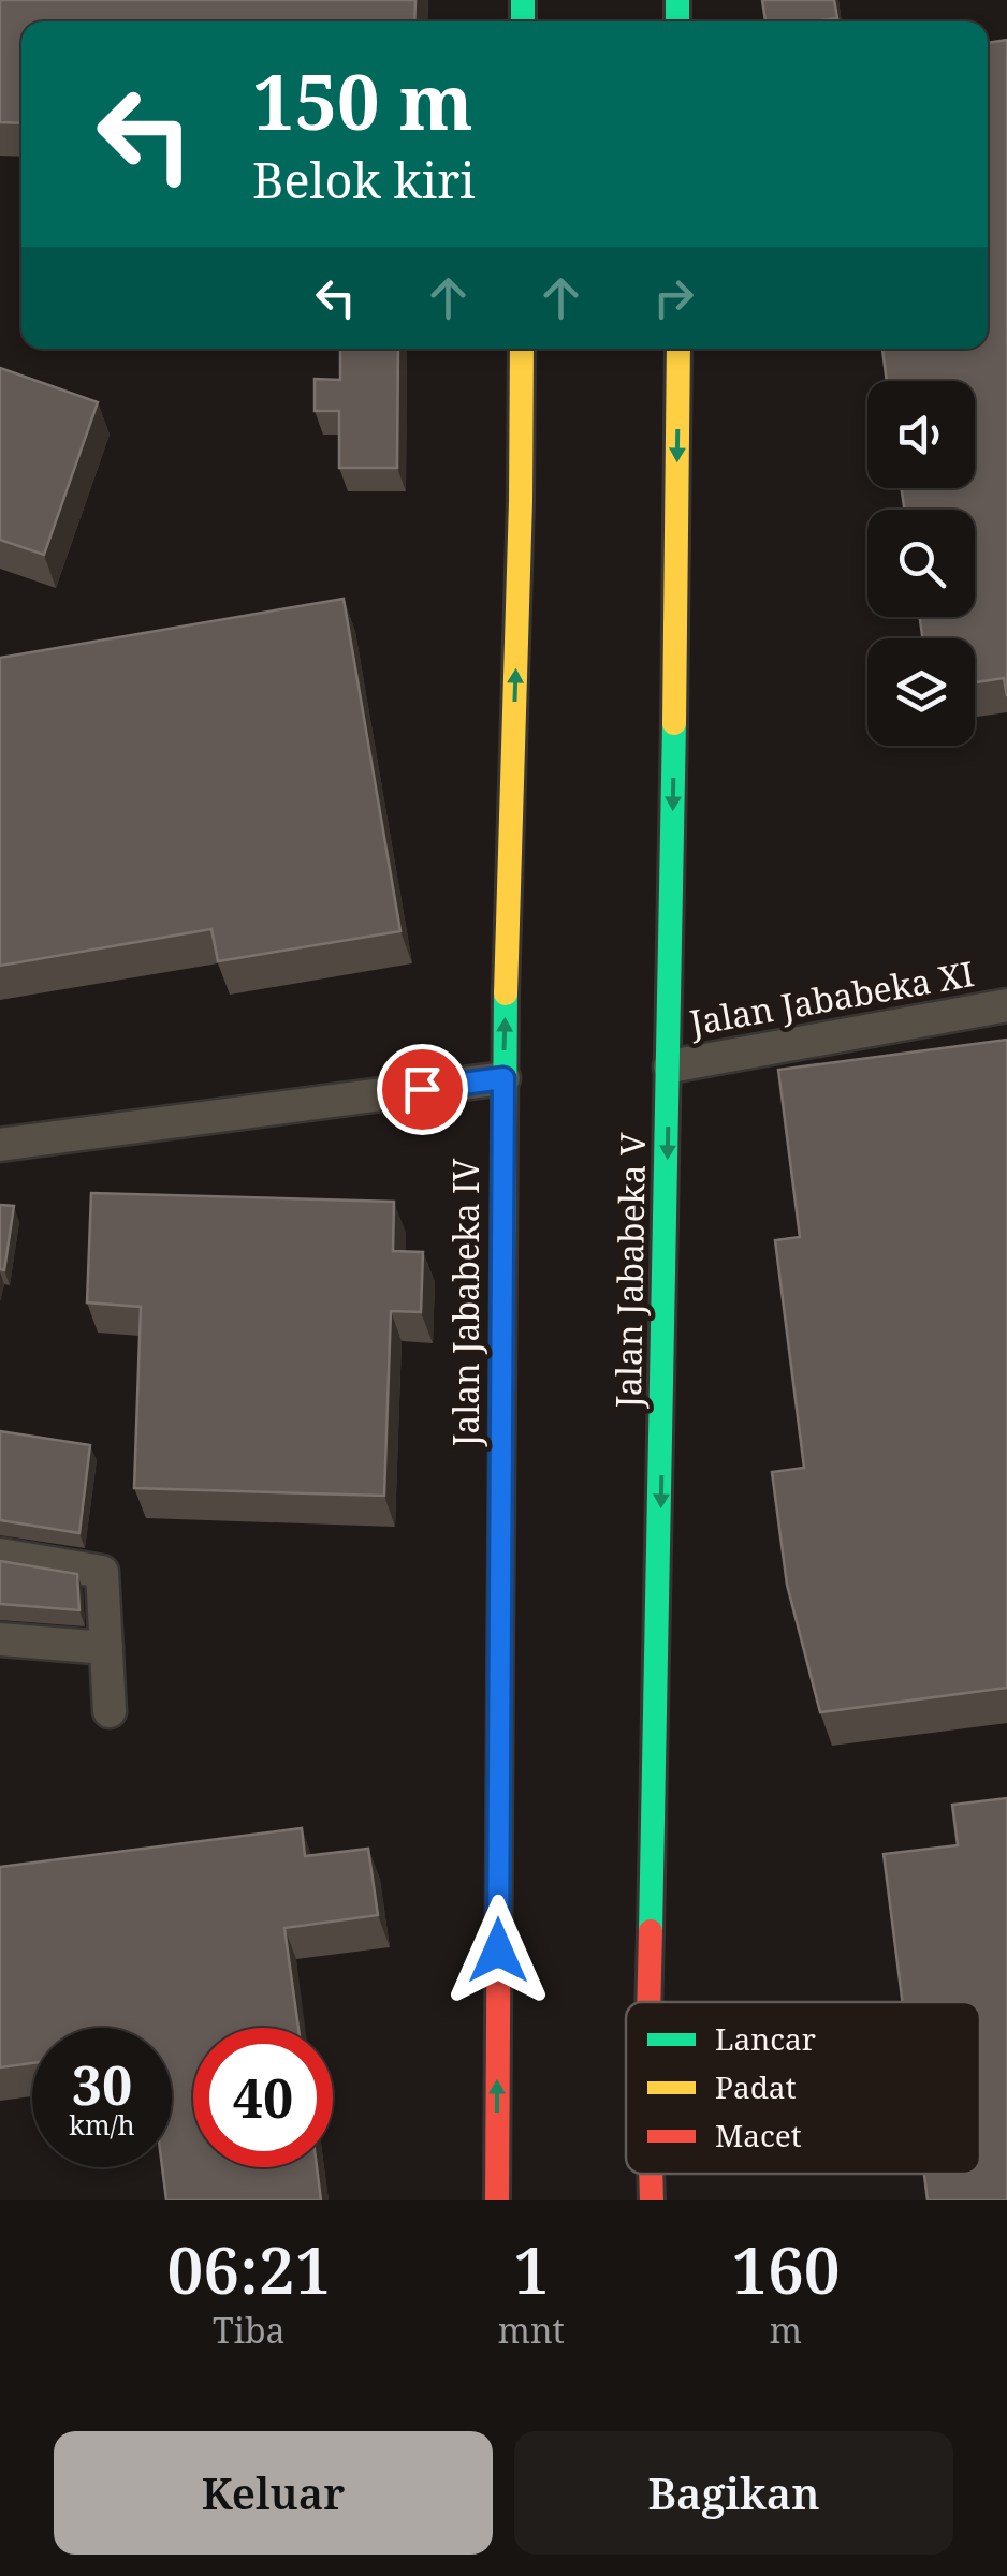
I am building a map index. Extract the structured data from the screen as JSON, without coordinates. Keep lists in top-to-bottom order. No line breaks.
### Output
{"streets":{"street":["Jalan Jababeka XI","Jalan Jababeka V","Jalan Jababeka IV"]},"crossings":[["Jalan Jababeka XI","Jalan Jababeka V"]],"one_way":["Jalan Jababeka V","Jalan Jababeka IV"],"legend":["Lancar","Padat","Macet"],"page":{"turn":["150 m","Belok kiri"],"speed":"30 km/h","limit":"40","eta":["06:21","Tiba","1","mnt","160","m"],"buttons":["Keluar","Bagikan"]}}
